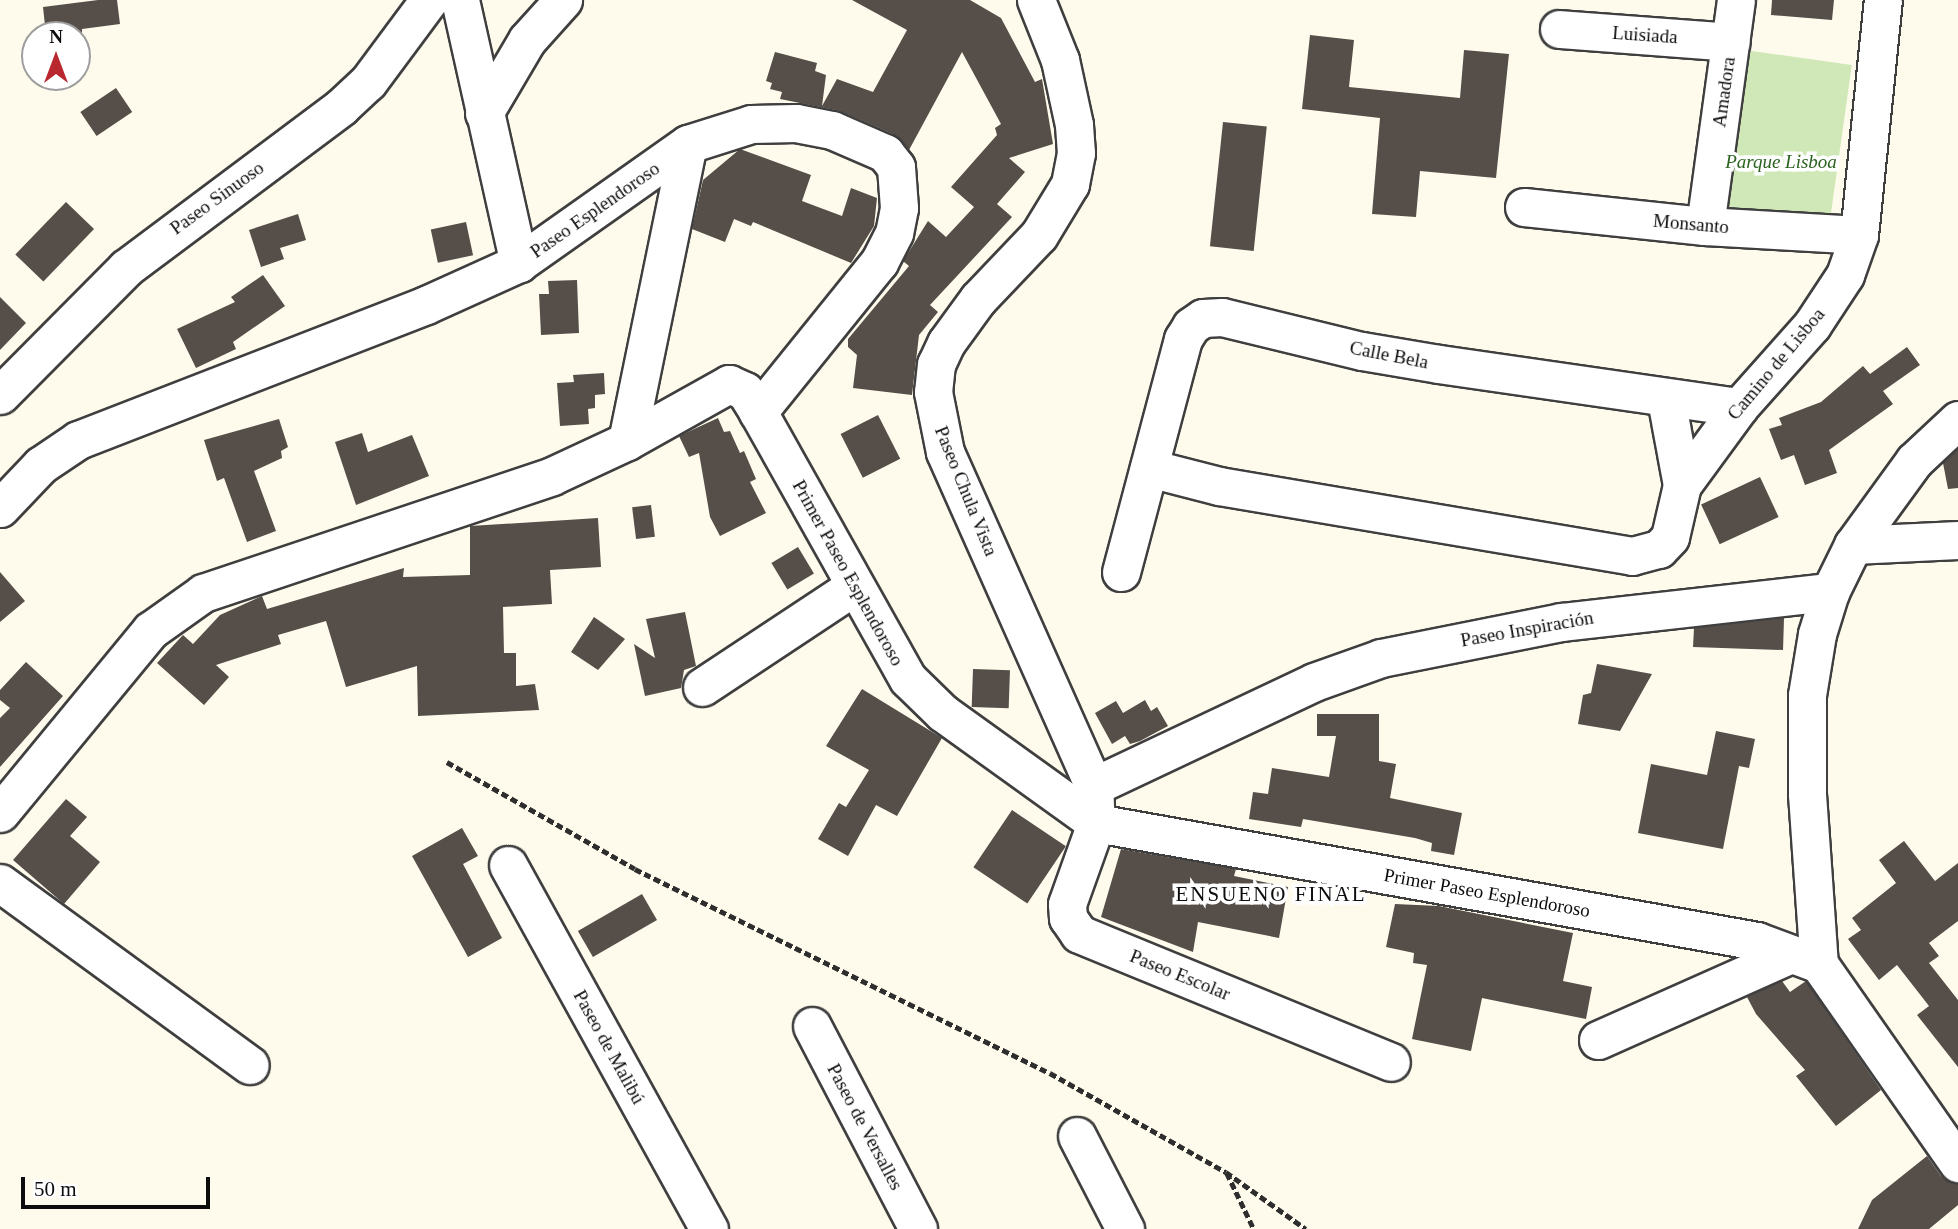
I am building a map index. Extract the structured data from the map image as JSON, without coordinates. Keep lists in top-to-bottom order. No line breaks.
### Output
{"streets":{"street":["Luisiada","Amadora","Paseo Sinuoso","Paseo Esplendoroso","Monsanto","Calle Bela","Camino de Lisboa","Paseo Chula Vista","Primer Paseo Esplendoroso","Paseo Inspiración","Paseo Escolar","Paseo de Malibú","Paseo de Versalles"]},"crossings":[["Luisiada","Amadora"],["Amadora","Monsanto"],["Paseo Esplendoroso","Primer Paseo Esplendoroso"],["Monsanto","Camino de Lisboa"],["Calle Bela","Camino de Lisboa"],["Paseo Chula Vista","Primer Paseo Esplendoroso"],["Paseo Chula Vista","Paseo Inspiración"],["Paseo Chula Vista","Paseo Escolar"],["Primer Paseo Esplendoroso","Paseo Inspiración"],["Primer Paseo Esplendoroso","Paseo Escolar"],["Paseo Inspiración","Paseo Escolar"]],"districts":["ENSUENO FINAL"],"parks":["Parque Lisboa"],"scale_bar":"50 m","north":"top"}
